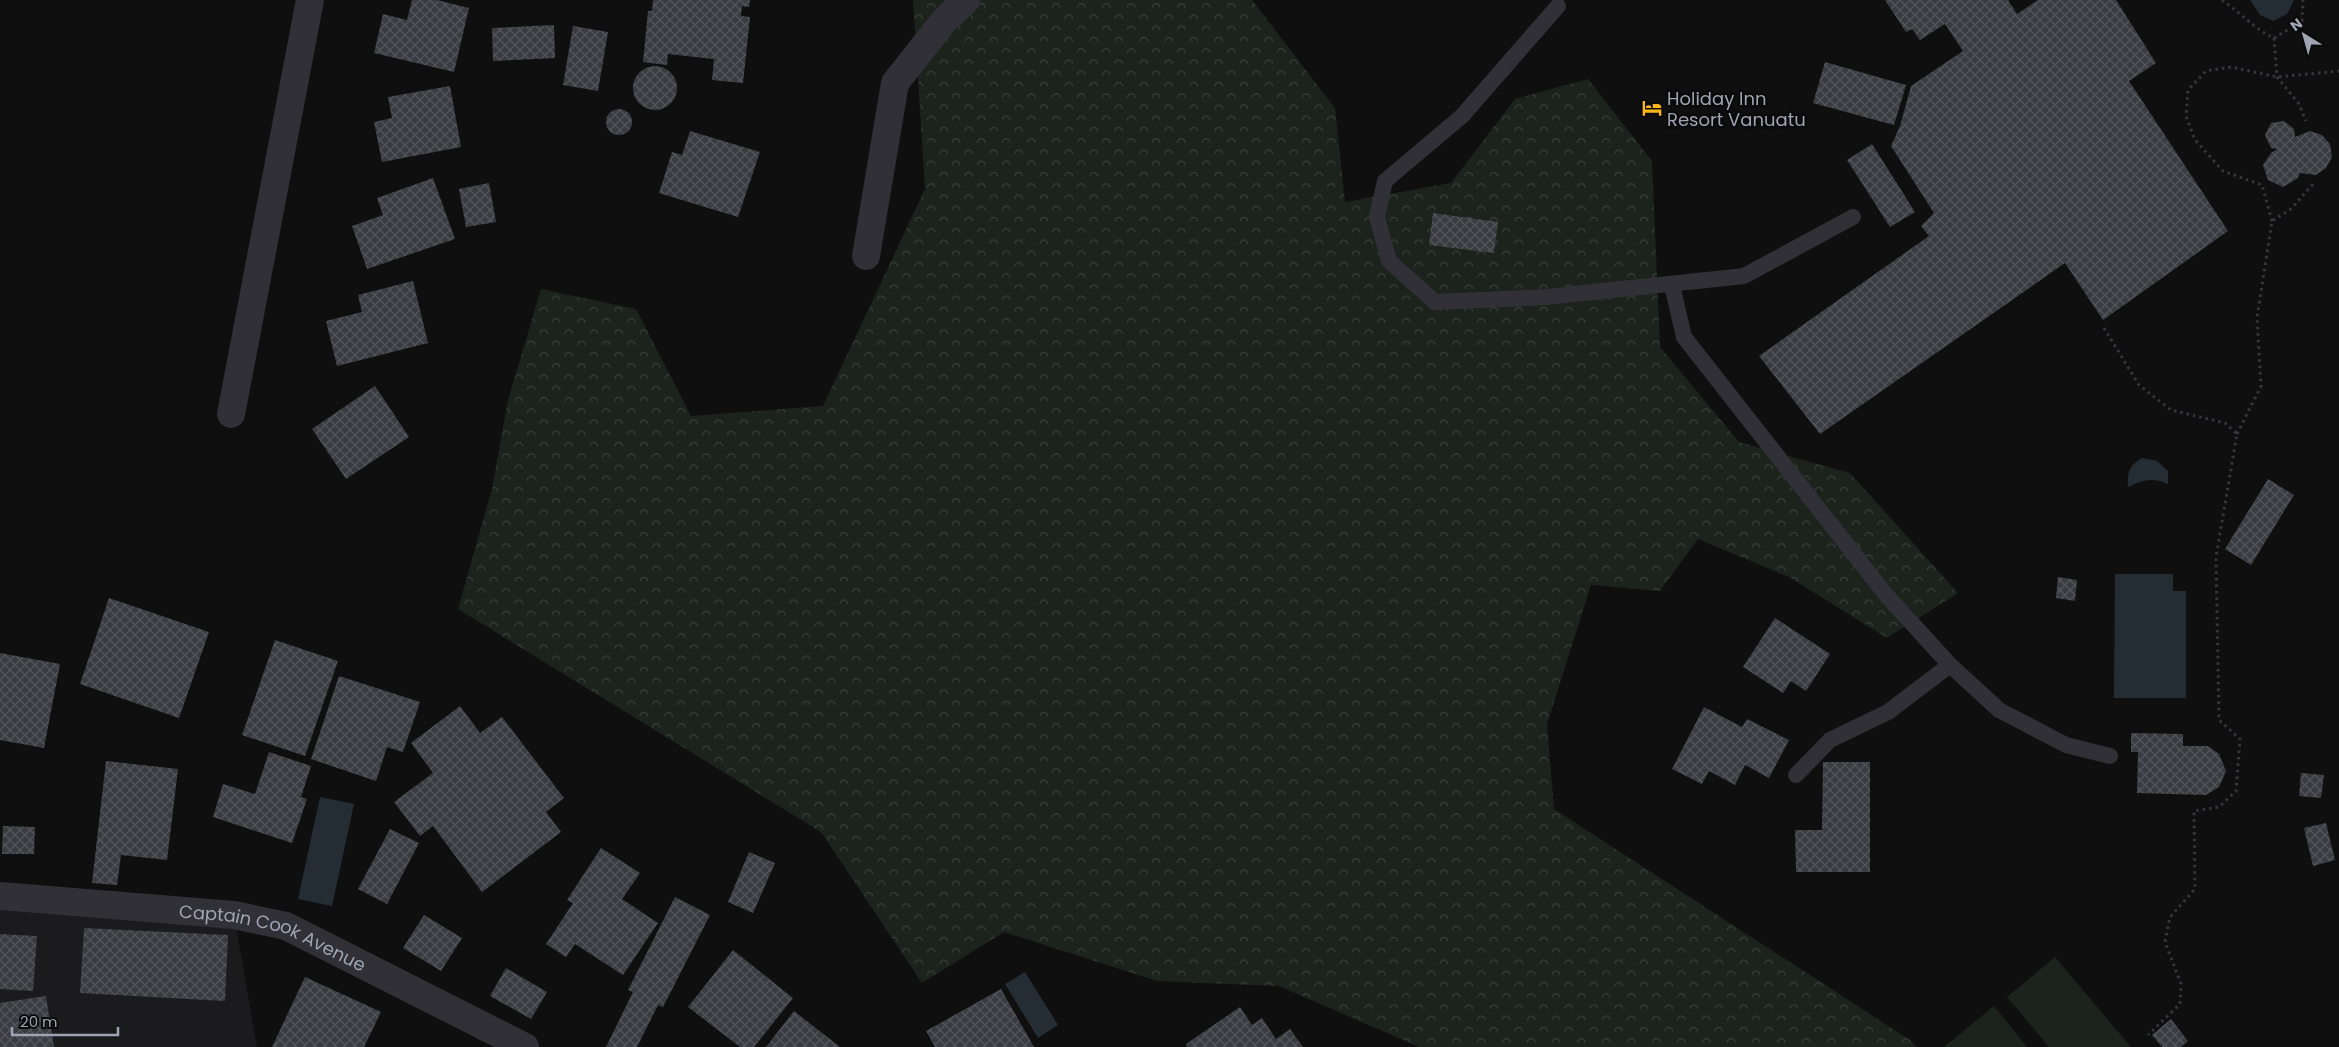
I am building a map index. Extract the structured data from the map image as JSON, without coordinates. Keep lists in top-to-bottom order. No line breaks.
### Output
{"streets":{"street":["Captain Cook Avenue"]},"places":{"hotel":["Holiday Inn Resort Vanuatu"]},"scale_bar":"20 m","north":"top left"}
